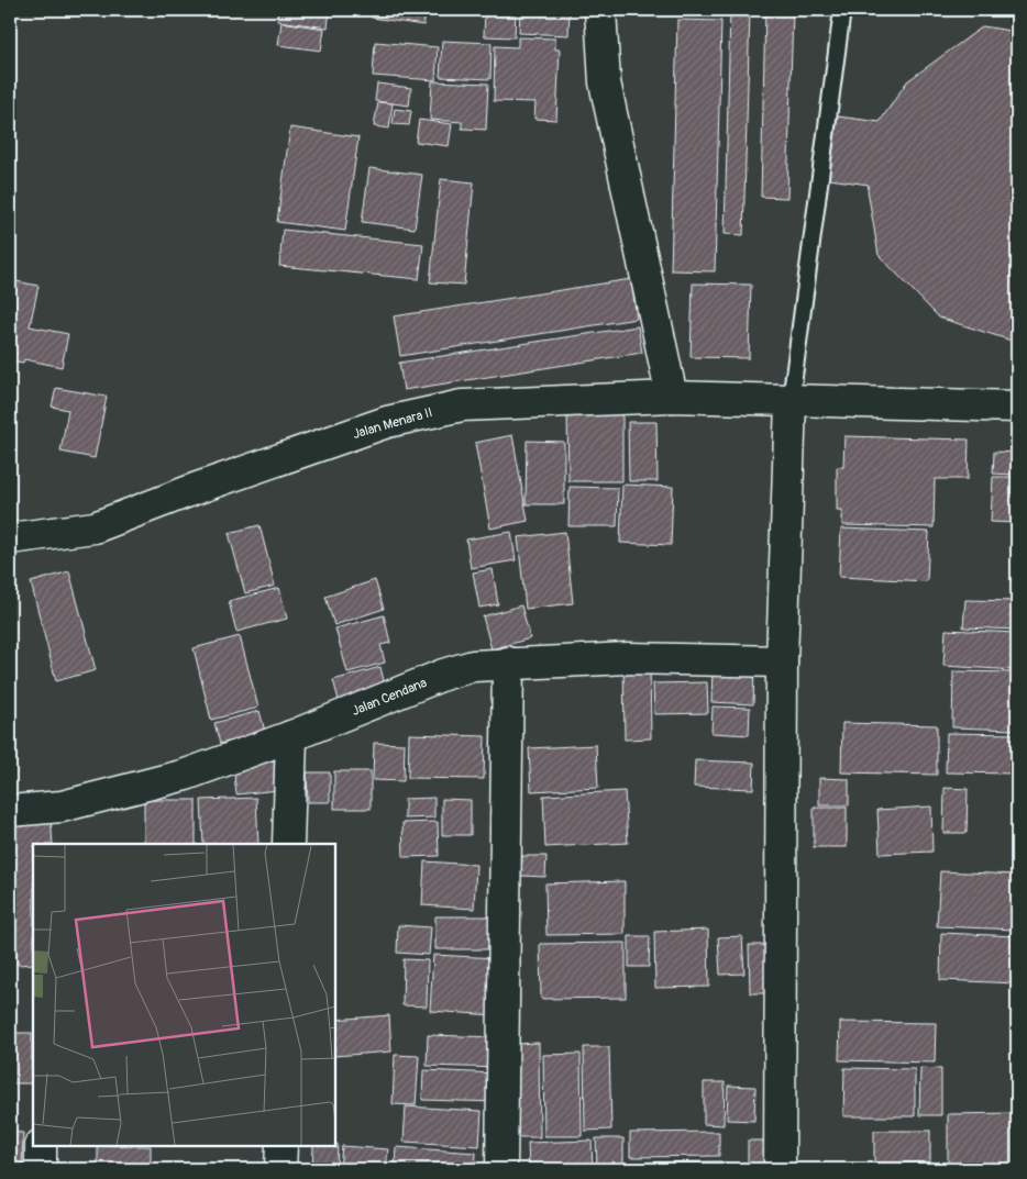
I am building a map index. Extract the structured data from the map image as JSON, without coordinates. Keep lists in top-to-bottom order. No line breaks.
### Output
{"streets":{"street":["Jalan Menara II","Jalan Cendana"]}}
